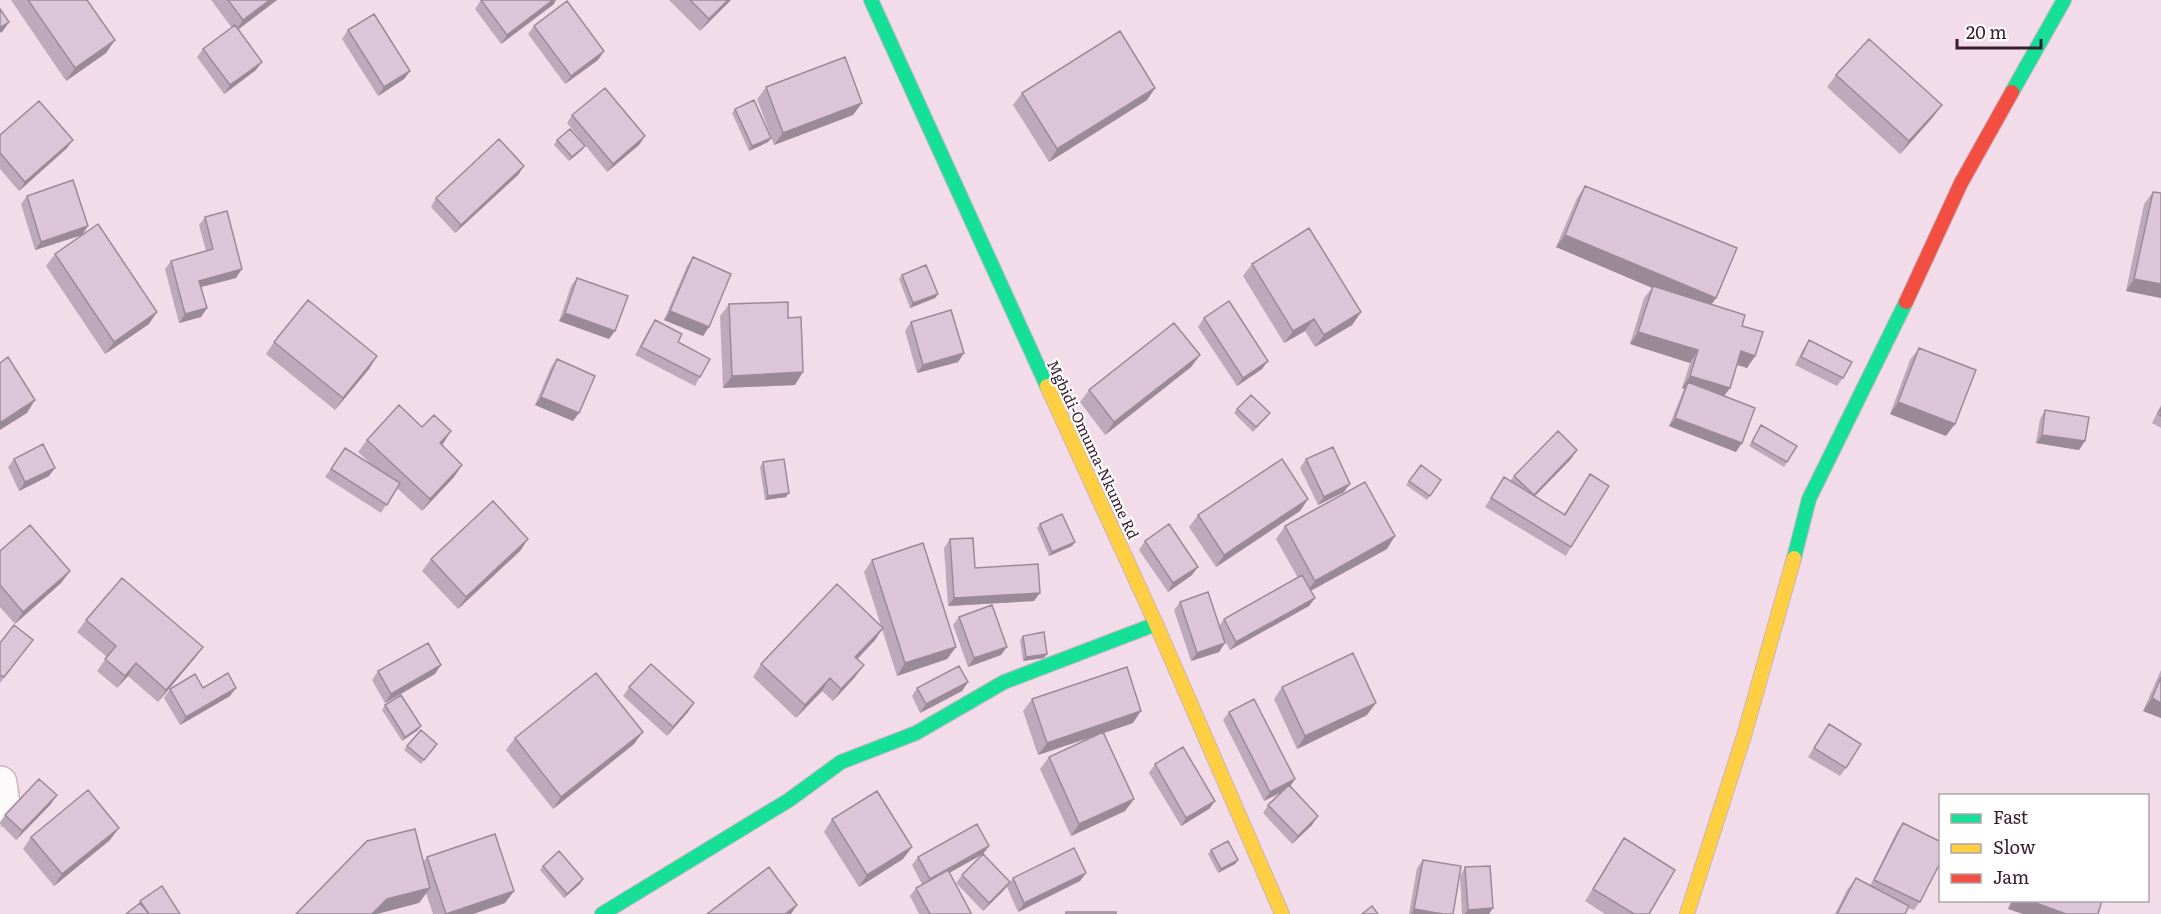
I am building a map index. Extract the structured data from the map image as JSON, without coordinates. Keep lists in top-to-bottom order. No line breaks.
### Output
{"streets":{"street":["Mgbidi-Omuma-Nkume Rd"]},"legend":["Fast","Slow","Jam"],"scale_bar":"20 m"}
